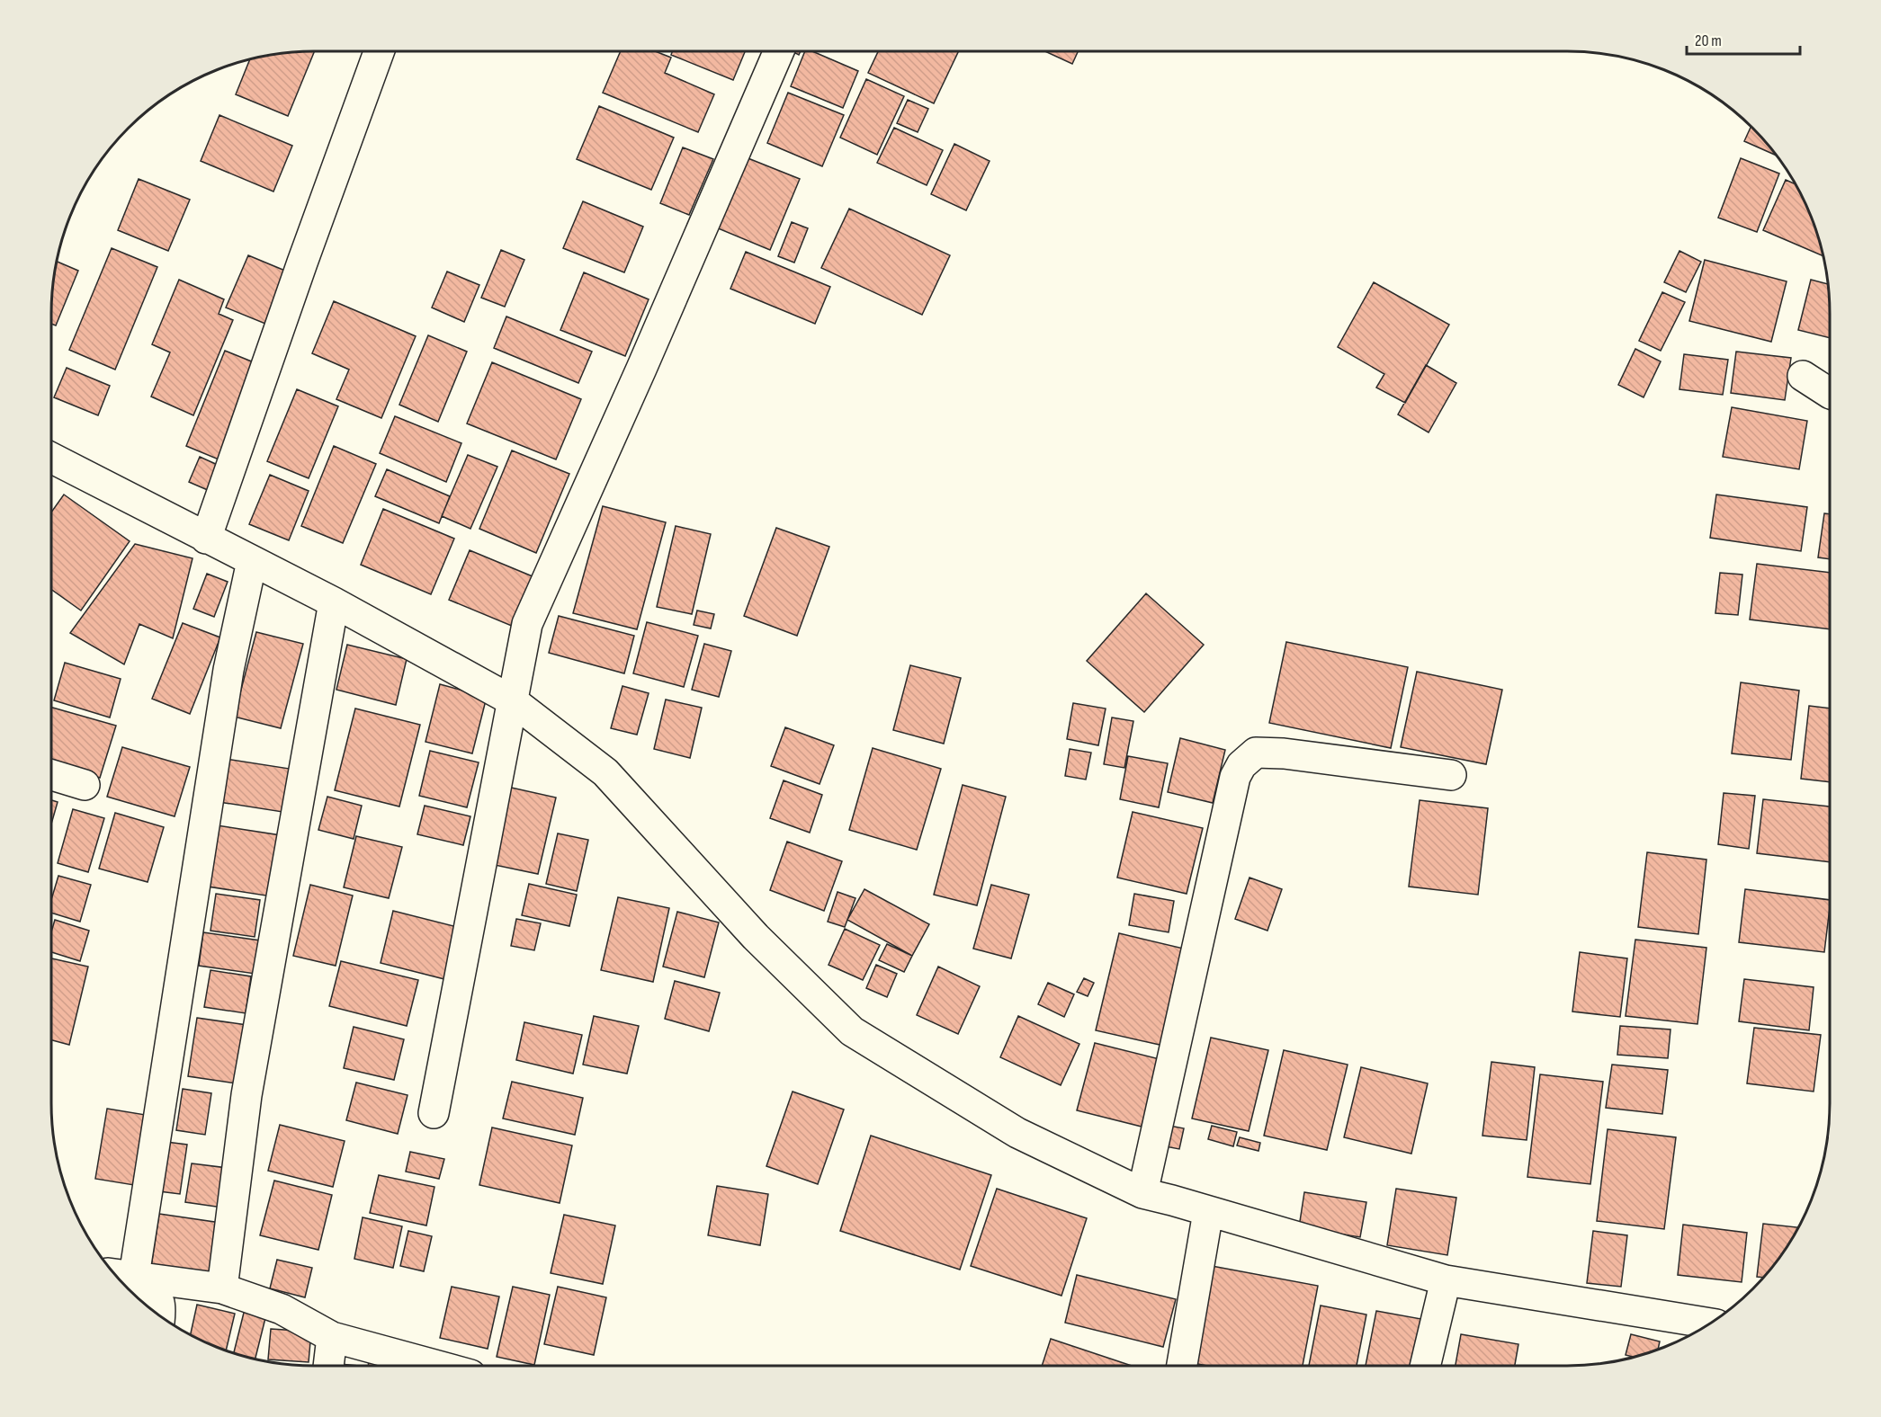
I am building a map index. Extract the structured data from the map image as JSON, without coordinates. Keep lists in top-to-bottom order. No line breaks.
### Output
{"scale_bar":"20 m"}
